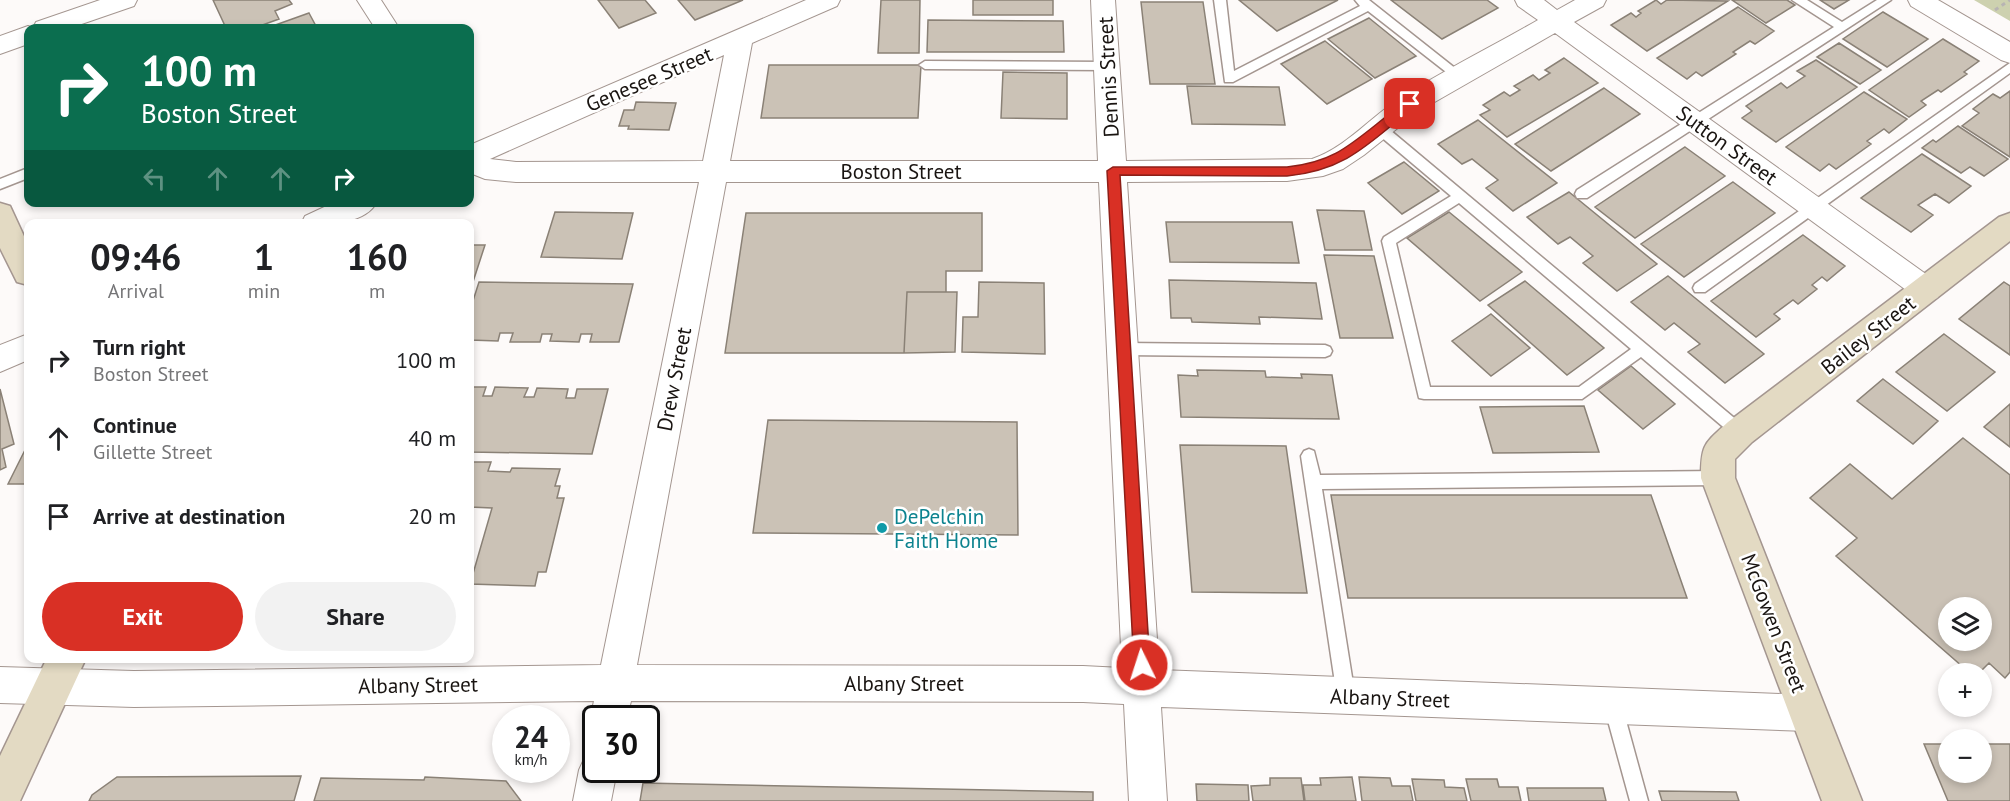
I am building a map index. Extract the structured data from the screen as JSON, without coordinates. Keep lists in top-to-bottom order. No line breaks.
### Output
{"streets":{"street":["Dennis Street","Genesee Street","Sutton Street","Boston Street","Bailey Street","Drew Street","McGowen Street","Albany Street"]},"crossings":[["Dennis Street","Boston Street"],["Dennis Street","Albany Street"],["Genesee Street","Drew Street"],["Sutton Street","Boston Street"],["Sutton Street","Bailey Street"],["Boston Street","Drew Street"],["Bailey Street","McGowen Street"],["Drew Street","Albany Street"],["McGowen Street","Albany Street"]],"places":["DePelchin Faith Home"],"page":{"turn":["100 m","Boston Street"],"eta":["09:46","Arrival","1","min","160","m"],"list":[{"name":"Turn right","note":"Boston Street","value":"100 m"},{"name":"Continue","note":"Gillette Street","value":"40 m"},{"name":"Arrive at destination","value":"20 m"}],"buttons":["Exit","Share"],"map_buttons":["+","−"],"speed":"24 km/h","limit":"30"}}
